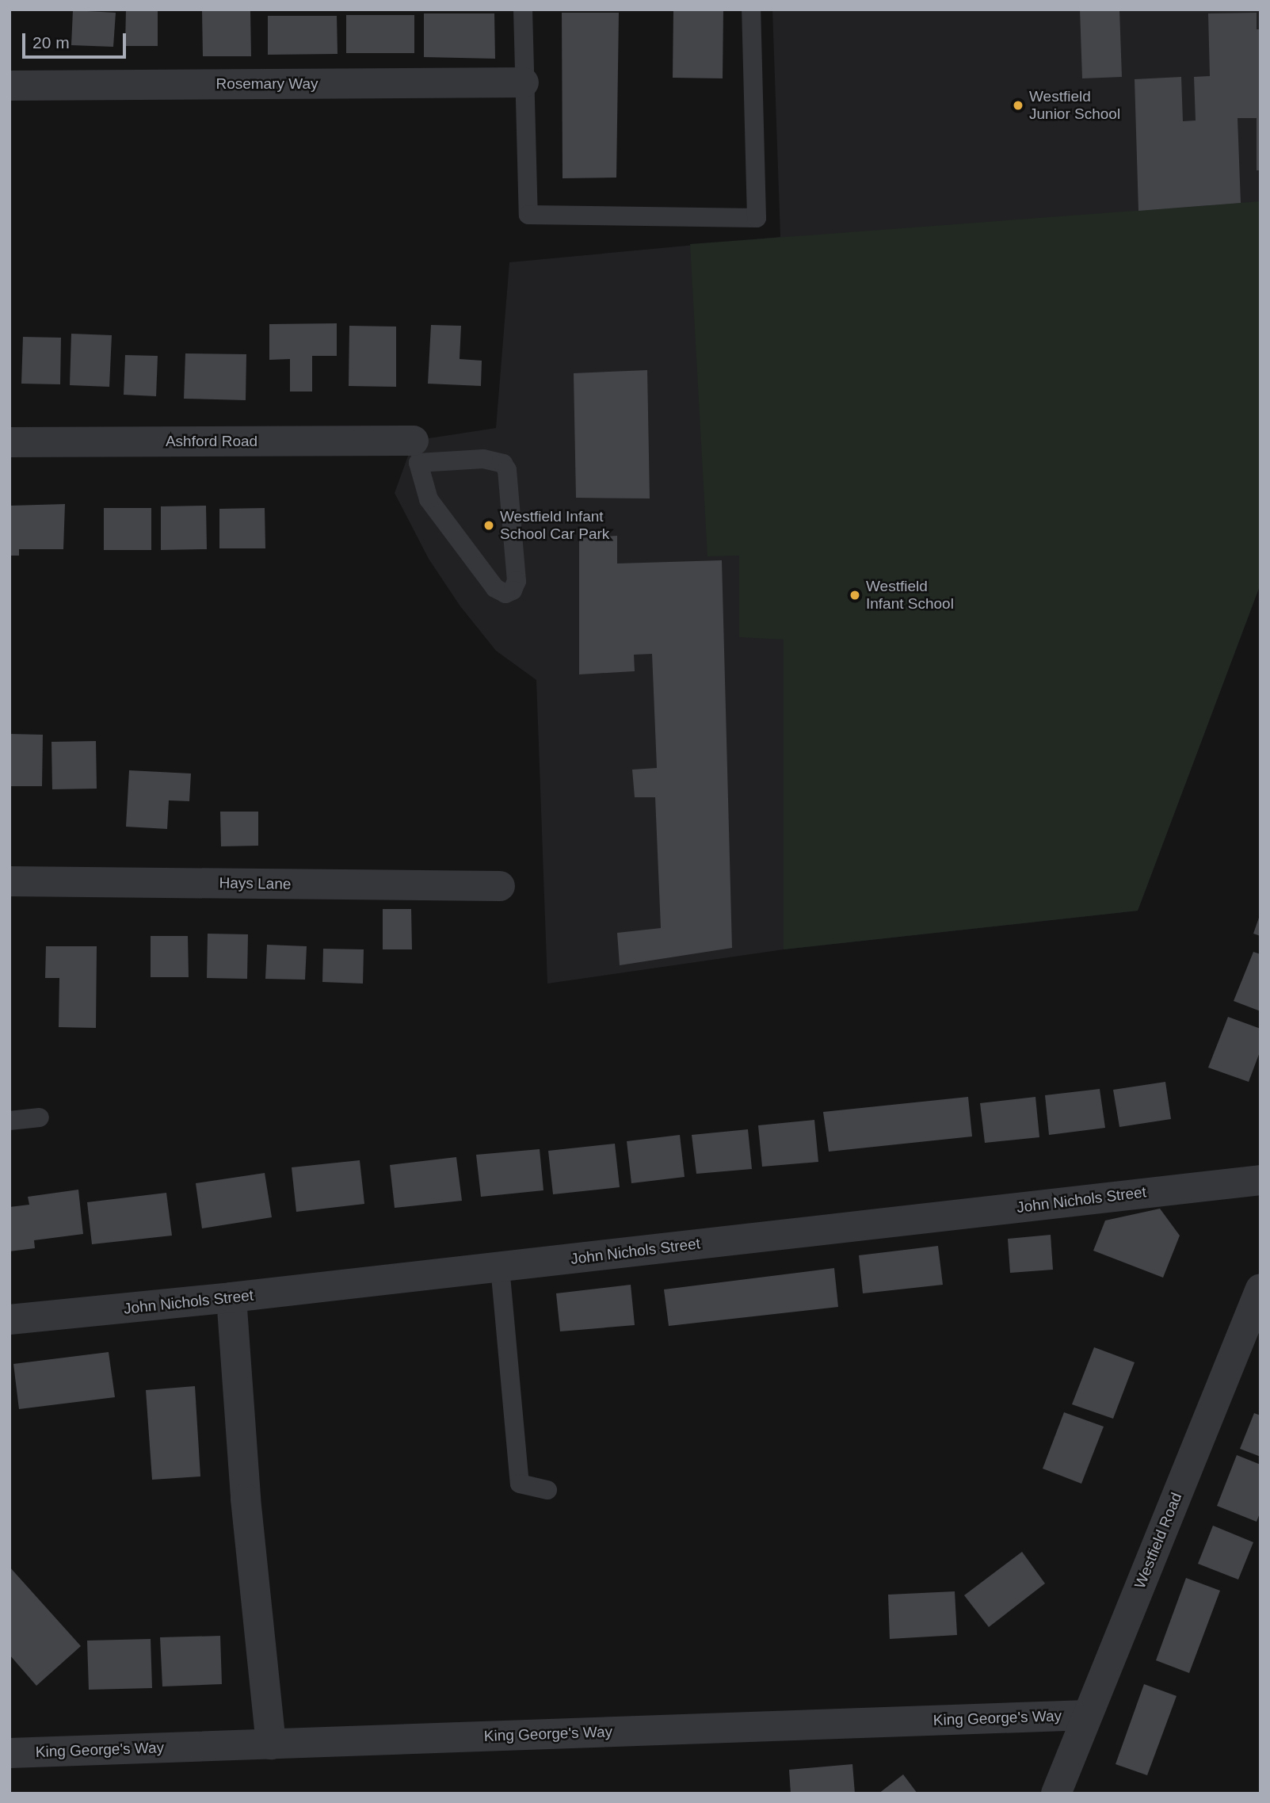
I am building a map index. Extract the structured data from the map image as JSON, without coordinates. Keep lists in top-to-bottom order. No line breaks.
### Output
{"streets":{"street":["Rosemary Way","Ashford Road","Hays Lane","John Nichols Street","Westfield Road","King George's Way"]},"crossings":[["Westfield Road","King George's Way"]],"places":["Westfield Junior School","Westfield Infant School Car Park","Westfield Infant School"],"scale_bar":"20 m"}
